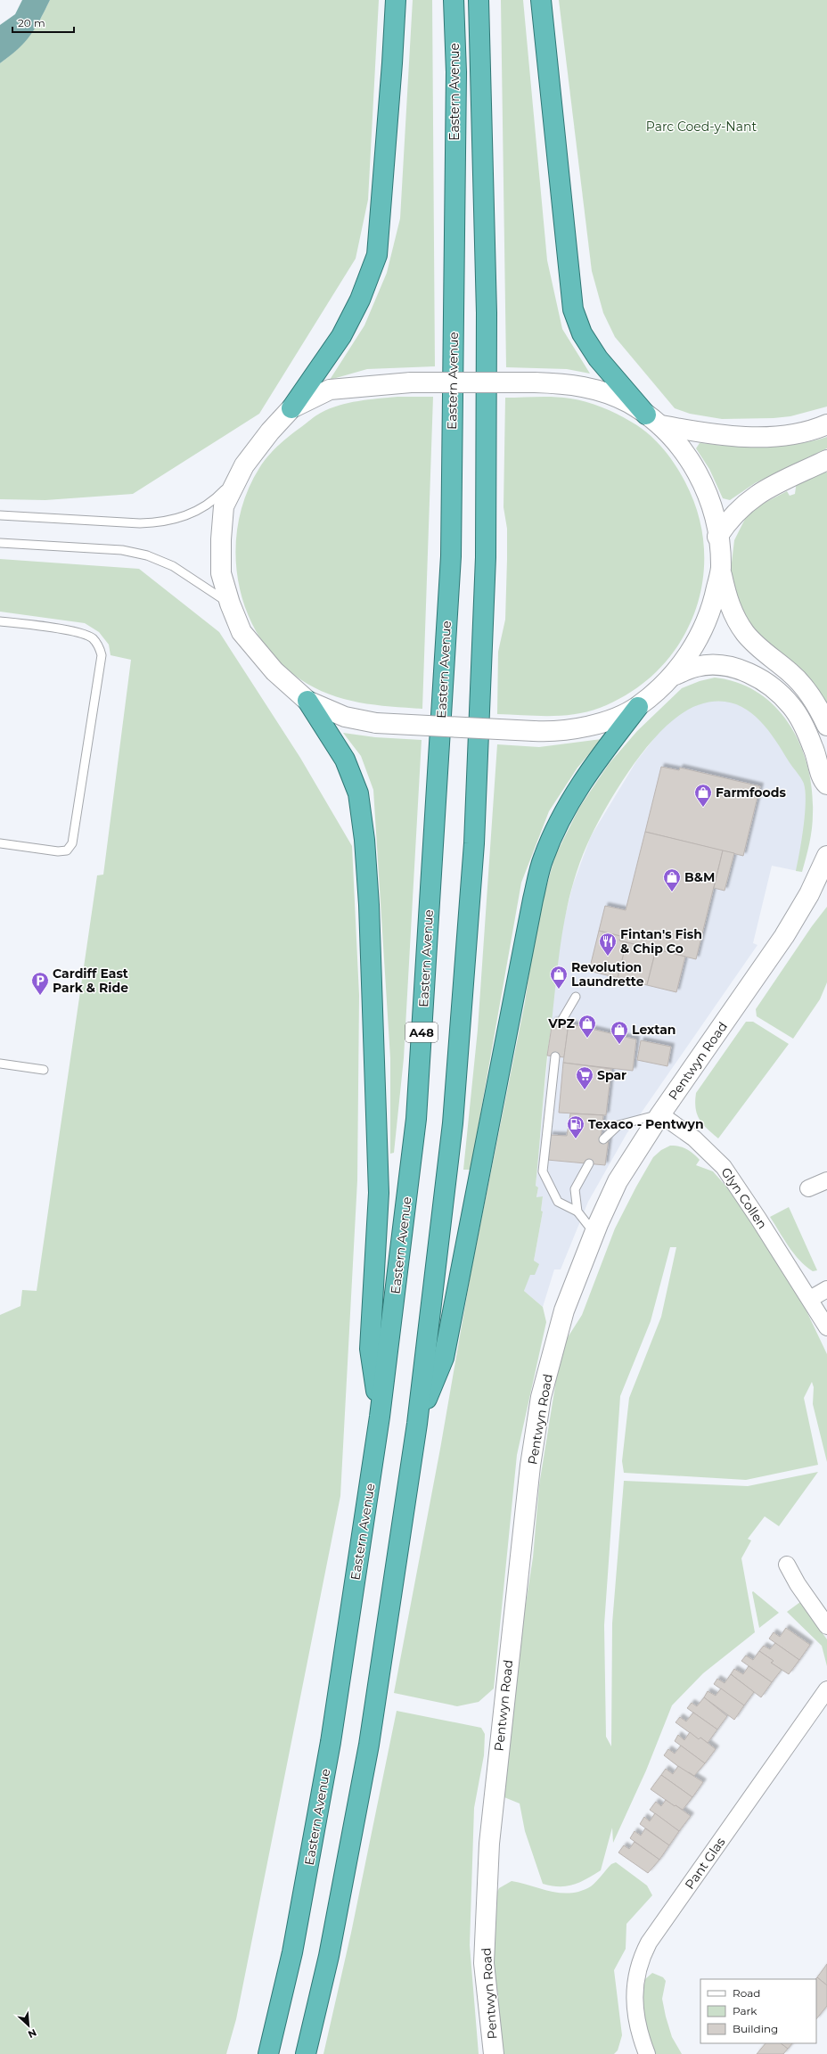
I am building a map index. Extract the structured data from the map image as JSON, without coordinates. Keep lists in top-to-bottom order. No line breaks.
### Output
{"streets":{"highway":["Eastern Avenue","A48"],"street":["Pentwyn Road","Glyn Collen","Pant Glas"]},"crossings":[["Pentwyn Road","Glyn Collen"]],"parks":["Parc Coed-y-Nant"],"places":{"shop":["Farmfoods","B&M","Revolution Laundrette","VPZ","Lextan"],"restaurant":["Fintan's Fish & Chip Co"],"parking":["Cardiff East Park & Ride"],"supermarket":["Spar"],"fuel station":["Texaco - Pentwyn"]},"legend":["Road","Park","Building"],"scale_bar":"20 m","north":"bottom right"}
